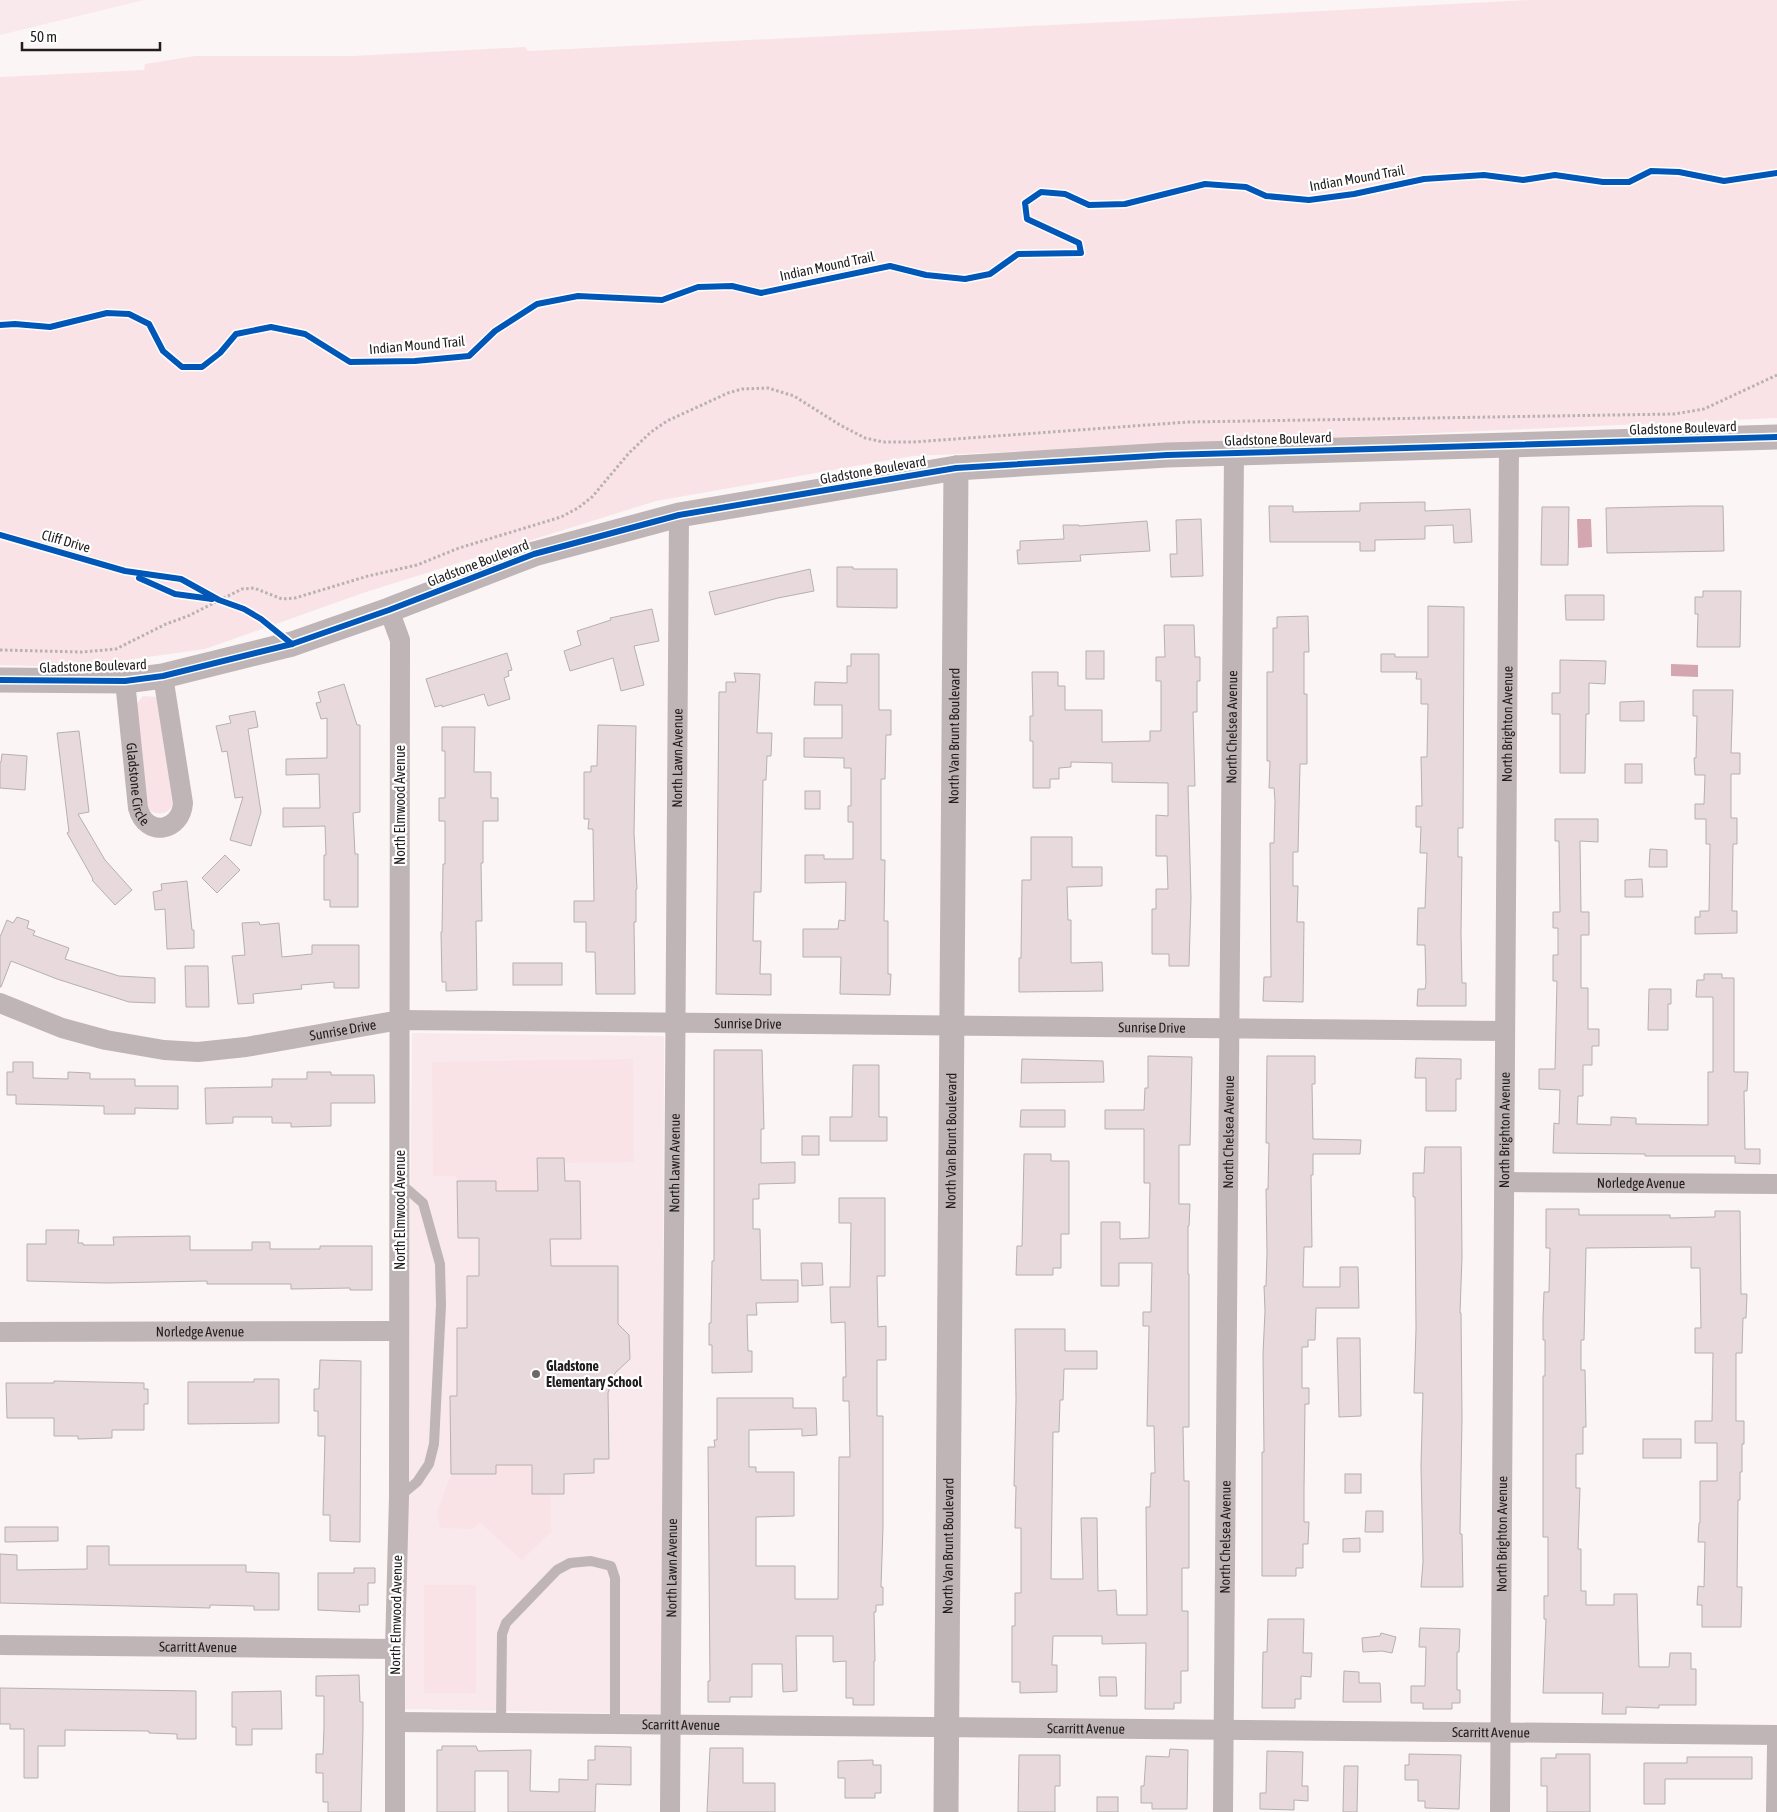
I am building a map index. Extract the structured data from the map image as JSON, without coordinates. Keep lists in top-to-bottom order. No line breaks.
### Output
{"streets":{"street":["Gladstone Boulevard","North Brighton Avenue","North Chelsea Avenue","North Van Brunt Boulevard","North Lawn Avenue","Gladstone Circle","North Elmwood Avenue","Sunrise Drive","Norledge Avenue","Scarritt Avenue"],"cycle path":["Indian Mound Trail","Cliff Drive"]},"crossings":[["Gladstone Boulevard","North Brighton Avenue"],["Gladstone Boulevard","North Chelsea Avenue"],["Gladstone Boulevard","North Van Brunt Boulevard"],["Gladstone Boulevard","North Lawn Avenue"],["Gladstone Boulevard","Gladstone Circle"],["Gladstone Boulevard","North Elmwood Avenue"],["North Brighton Avenue","Sunrise Drive"],["North Brighton Avenue","Norledge Avenue"],["North Brighton Avenue","Scarritt Avenue"],["North Chelsea Avenue","Sunrise Drive"],["North Chelsea Avenue","Scarritt Avenue"],["North Van Brunt Boulevard","Sunrise Drive"],["North Van Brunt Boulevard","Scarritt Avenue"],["North Lawn Avenue","Sunrise Drive"],["North Lawn Avenue","Scarritt Avenue"],["North Elmwood Avenue","Sunrise Drive"],["North Elmwood Avenue","Norledge Avenue"],["North Elmwood Avenue","Scarritt Avenue"]],"places":["Gladstone Elementary School"],"scale_bar":"50 m"}
